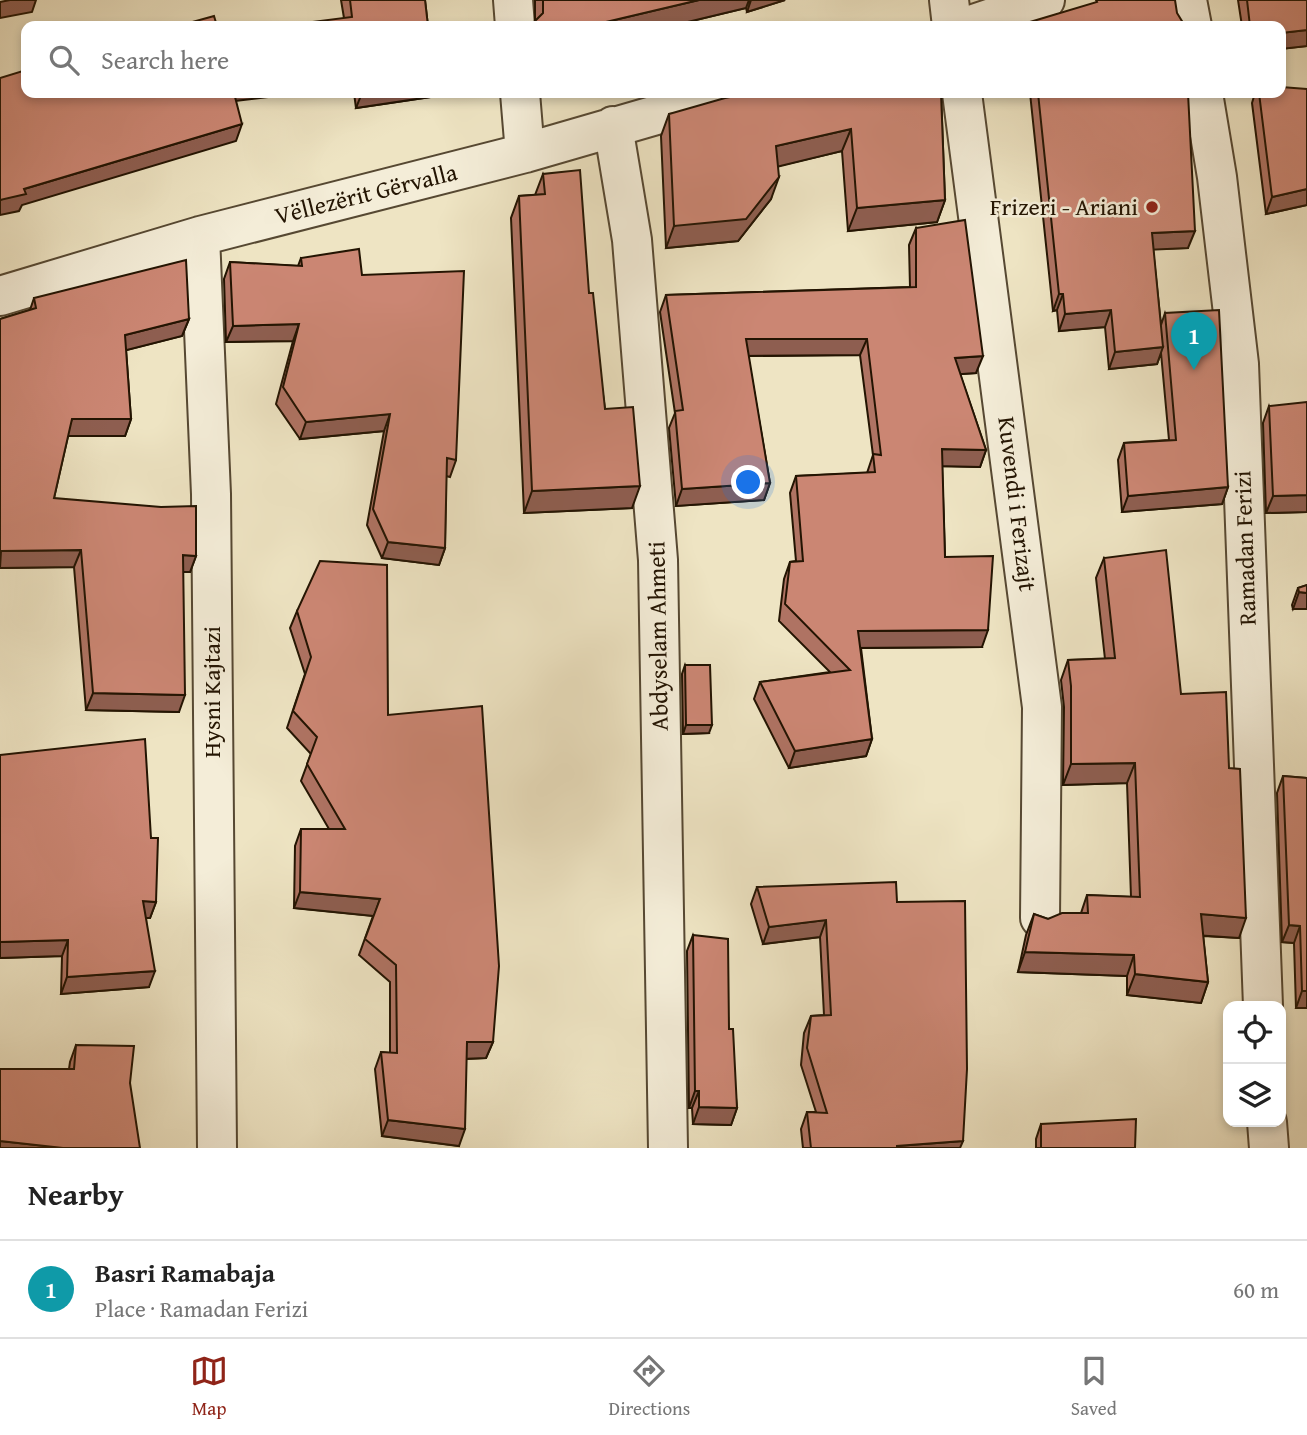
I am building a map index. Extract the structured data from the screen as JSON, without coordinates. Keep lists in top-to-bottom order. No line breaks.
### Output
{"streets":{"street":["Vëllezërit Gërvalla","Kuvendi i Ferizajt","Ramadan Ferizi","Abdyselam Ahmeti","Hysni Kajtazi"]},"crossings":[["Vëllezërit Gërvalla","Abdyselam Ahmeti"],["Vëllezërit Gërvalla","Hysni Kajtazi"]],"places":["Frizeri - Ariani"],"page":{"search":"Search here","pins":"1","heading":"Nearby","list":[{"mark":"1","name":"Basri Ramabaja","note":"Place · Ramadan Ferizi","value":"60 m"}],"nav":["Map","Directions","Saved"]}}
